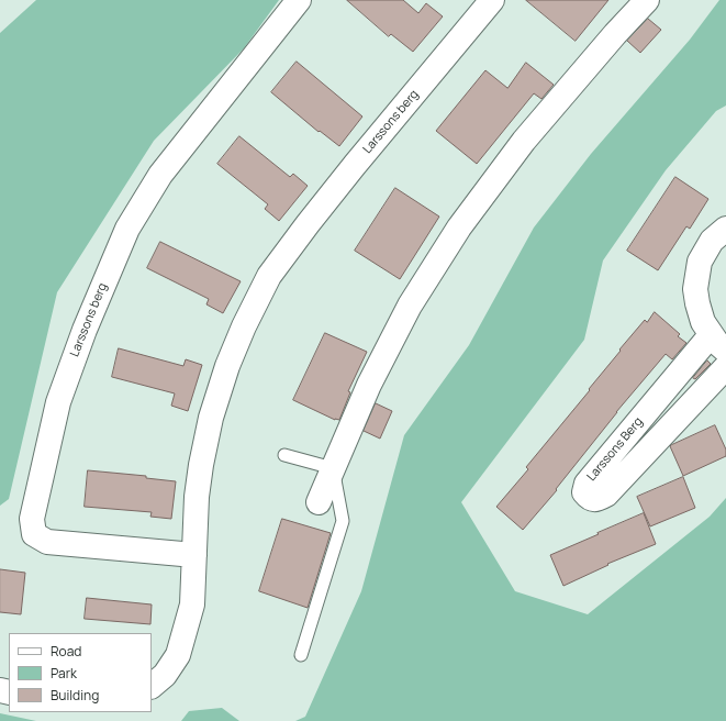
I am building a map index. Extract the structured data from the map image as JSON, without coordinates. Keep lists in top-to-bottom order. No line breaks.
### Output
{"streets":{"street":["Larssons berg","Larssons Berg"]},"legend":["Road","Park","Building"]}
